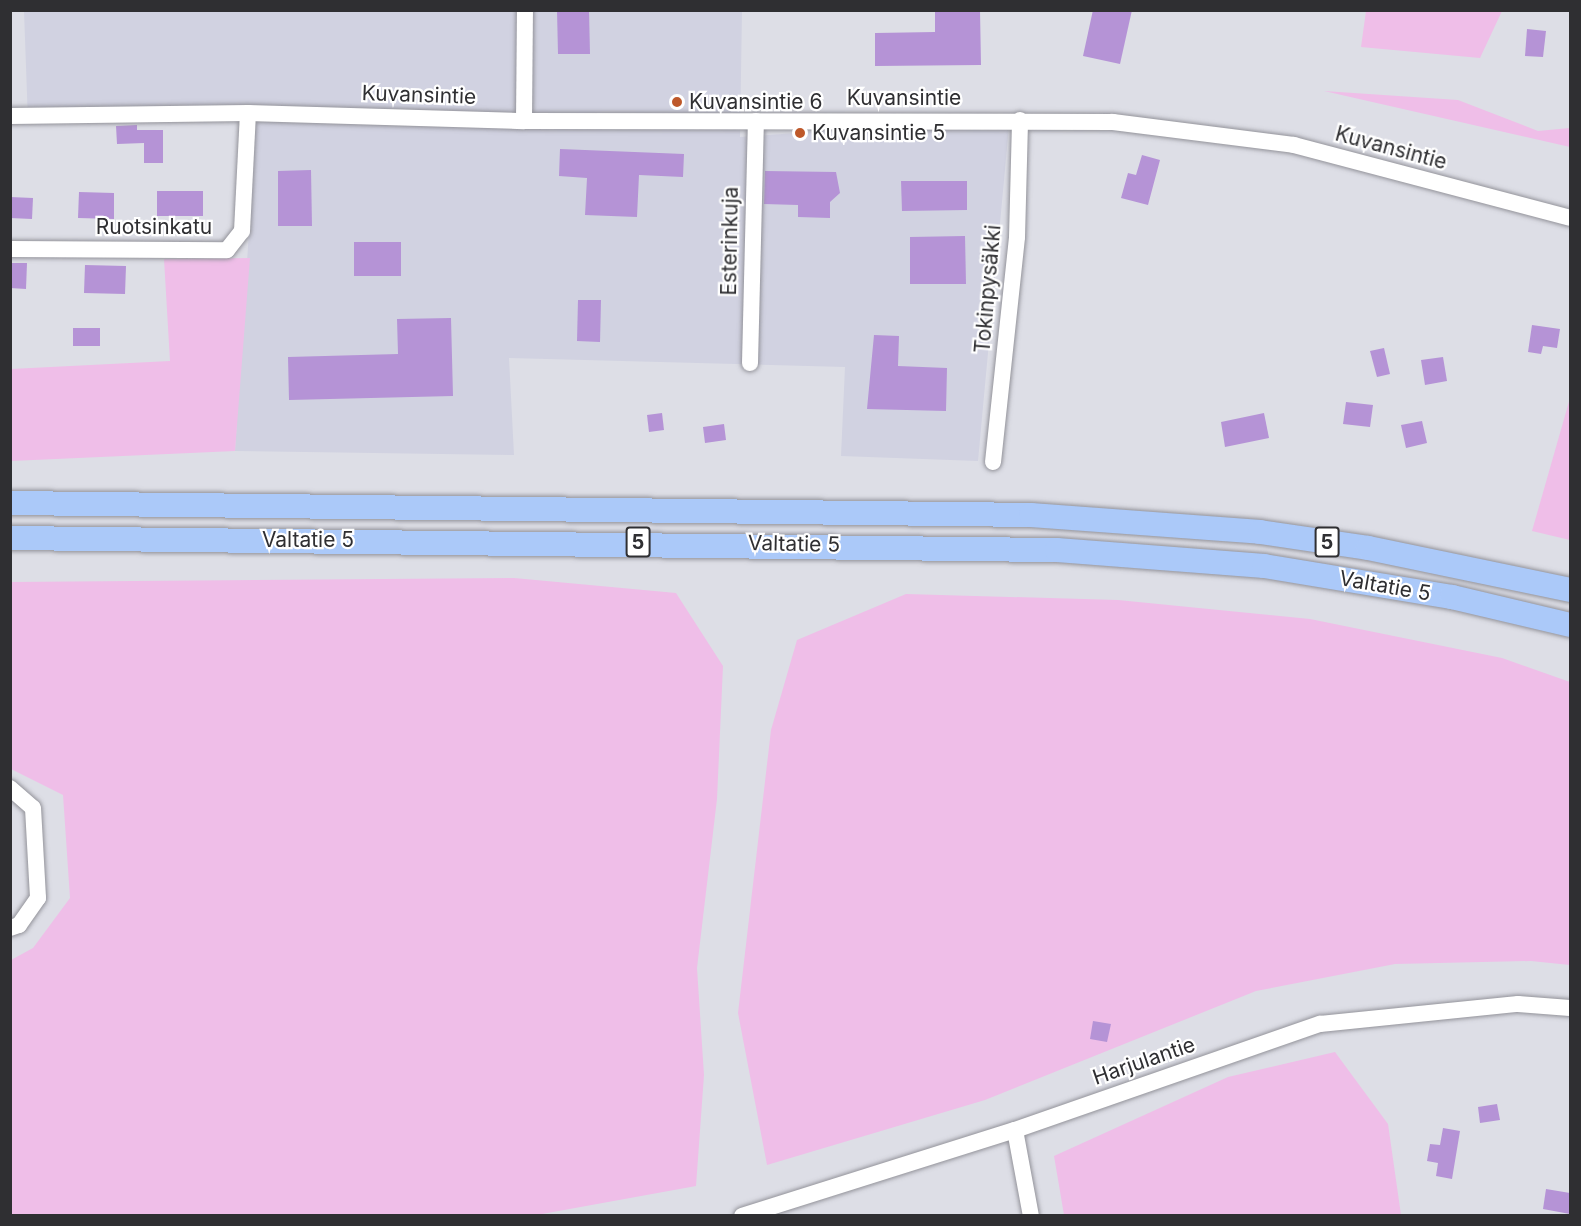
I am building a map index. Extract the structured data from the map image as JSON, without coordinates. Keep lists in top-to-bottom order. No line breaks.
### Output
{"streets":{"highway":["Valtatie 5","5"],"street":["Kuvansintie","Ruotsinkatu","Esterinkuja","Tokinpysäkki","Harjulantie"]},"crossings":[["Kuvansintie","Ruotsinkatu"],["Kuvansintie","Esterinkuja"],["Kuvansintie","Tokinpysäkki"]],"places":["Kuvansintie 6","Kuvansintie 5"]}
